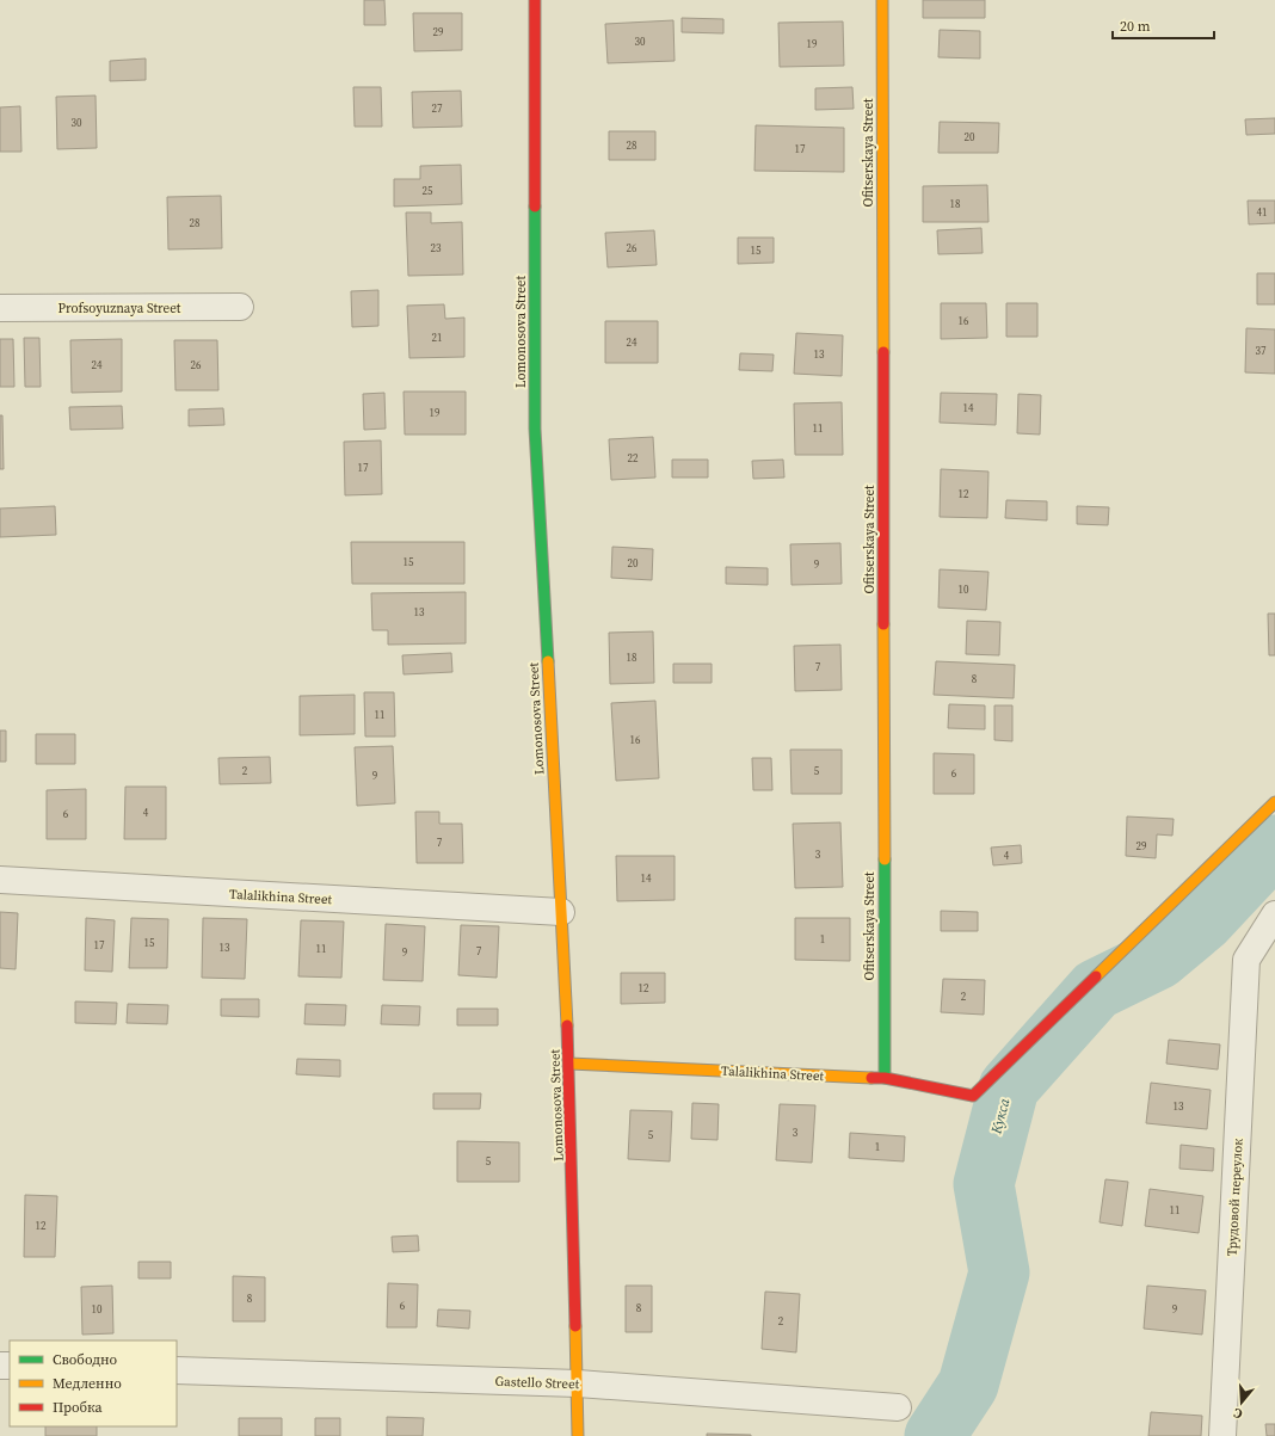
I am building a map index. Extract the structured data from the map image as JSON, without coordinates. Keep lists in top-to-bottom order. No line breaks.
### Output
{"streets":{"street":["Ofitserskaya Street","Profsoyuznaya Street","Lomonosova Street","Talalikhina Street","Трудовой переулок","Gastello Street"]},"crossings":[["Ofitserskaya Street","Talalikhina Street"],["Lomonosova Street","Talalikhina Street"],["Lomonosova Street","Gastello Street"]],"water":["Кукса"],"house_numbers":["29","30","19","27","30","20","28","17","25","18","41","28","23","26","15","16","21","24","37","13","24","26","14","19","11","22","17","12","15","20","9","10","13","18","7","8","11","16","2","5","6","9","4","6","7","29","3","4","14","1","15","17","13","11","7","9","12","2","13","3","5","1","5","11","12","8","6","8","10","9","2"],"legend":["Свободно","Медленно","Пробка"],"scale_bar":"20 m","north":"bottom"}
